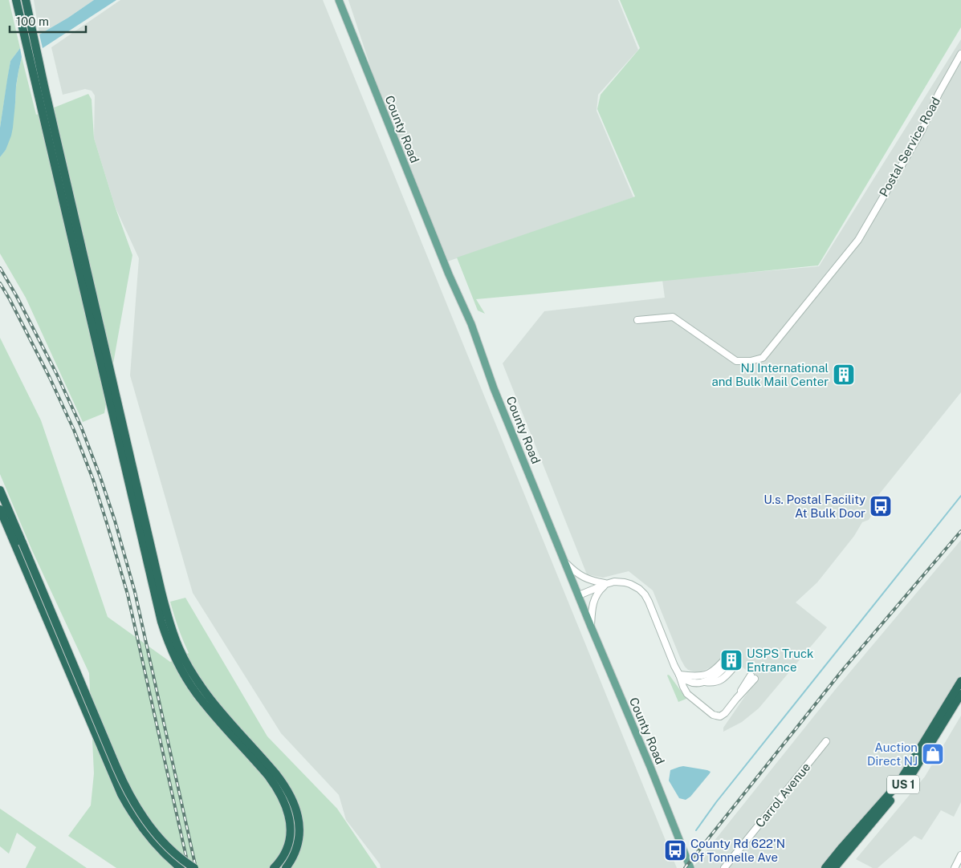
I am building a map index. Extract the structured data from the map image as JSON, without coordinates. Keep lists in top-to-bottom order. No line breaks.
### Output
{"streets":{"highway":["US 1"],"main road":["County Road"],"street":["Postal Service Road","Carrol Avenue"]},"places":{"building":["NJ International and Bulk Mail Center","USPS Truck Entrance"],"bus stop":["U.s. Postal Facility At Bulk Door","County Rd 622'N Of Tonnelle Ave"],"shop":["Auction Direct NJ"]},"scale_bar":"100 m"}
